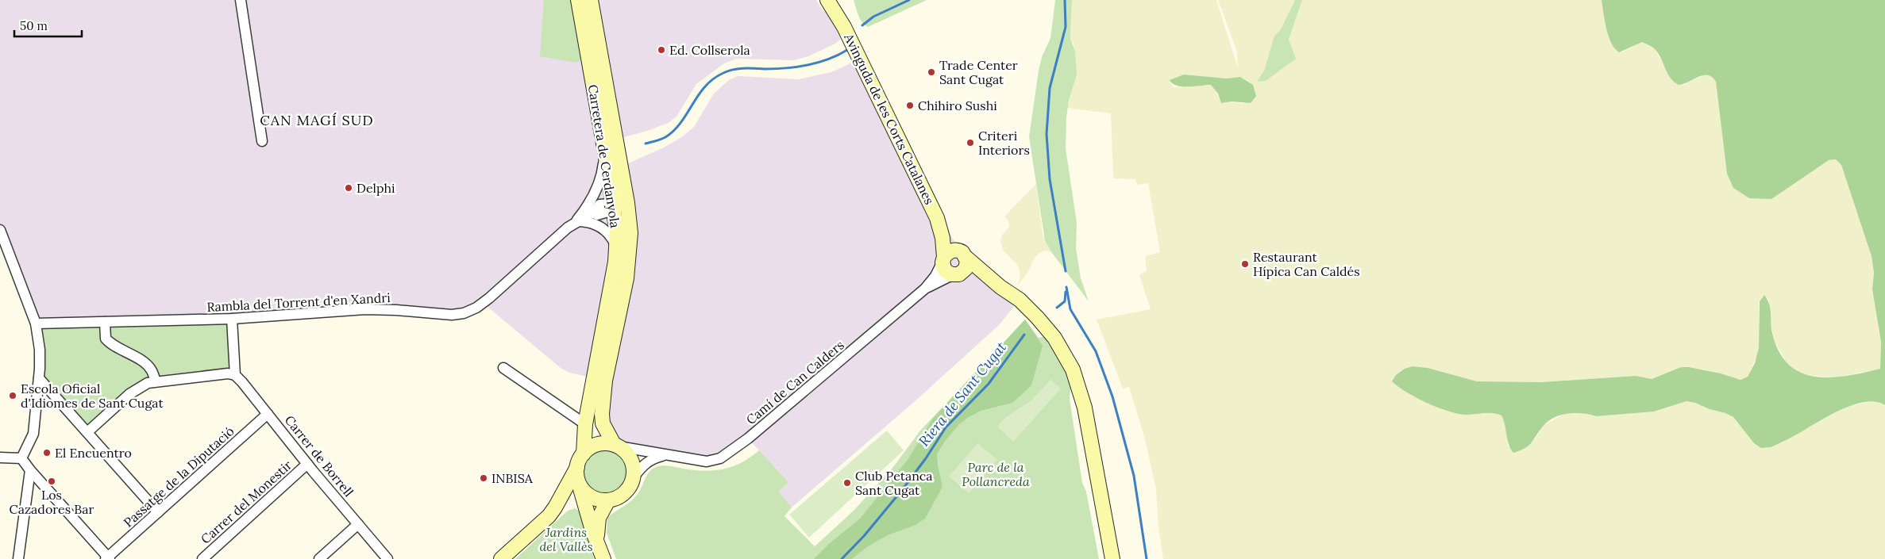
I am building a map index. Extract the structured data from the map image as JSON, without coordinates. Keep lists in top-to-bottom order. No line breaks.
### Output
{"streets":{"street":["Avinguda de les Corts Catalanes","Carretera de Cerdanyola","Rambla del Torrent d'en Xandri","Camí de Can Calders","Carrer de Borrell","Passatge de la Diputació","Carrer del Monestir"]},"crossings":[["Avinguda de les Corts Catalanes","Camí de Can Calders"],["Carretera de Cerdanyola","Rambla del Torrent d'en Xandri"],["Carretera de Cerdanyola","Camí de Can Calders"],["Carrer de Borrell","Passatge de la Diputació"],["Carrer de Borrell","Carrer del Monestir"]],"districts":["CAN MAGÍ SUD"],"water":["Riera de Sant Cugat"],"parks":["Parc de la Pollancreda","Jardins del Vallès"],"places":["Ed. Collserola","Trade Center Sant Cugat","Chihiro Sushi","Criteri Interiors","Delphi","Restaurant Hípica Can Caldés","Escola Oficial d'Idiomes de Sant Cugat","El Encuentro","INBISA","Los Cazadores Bar","Club Petanca Sant Cugat"],"scale_bar":"50 m"}
